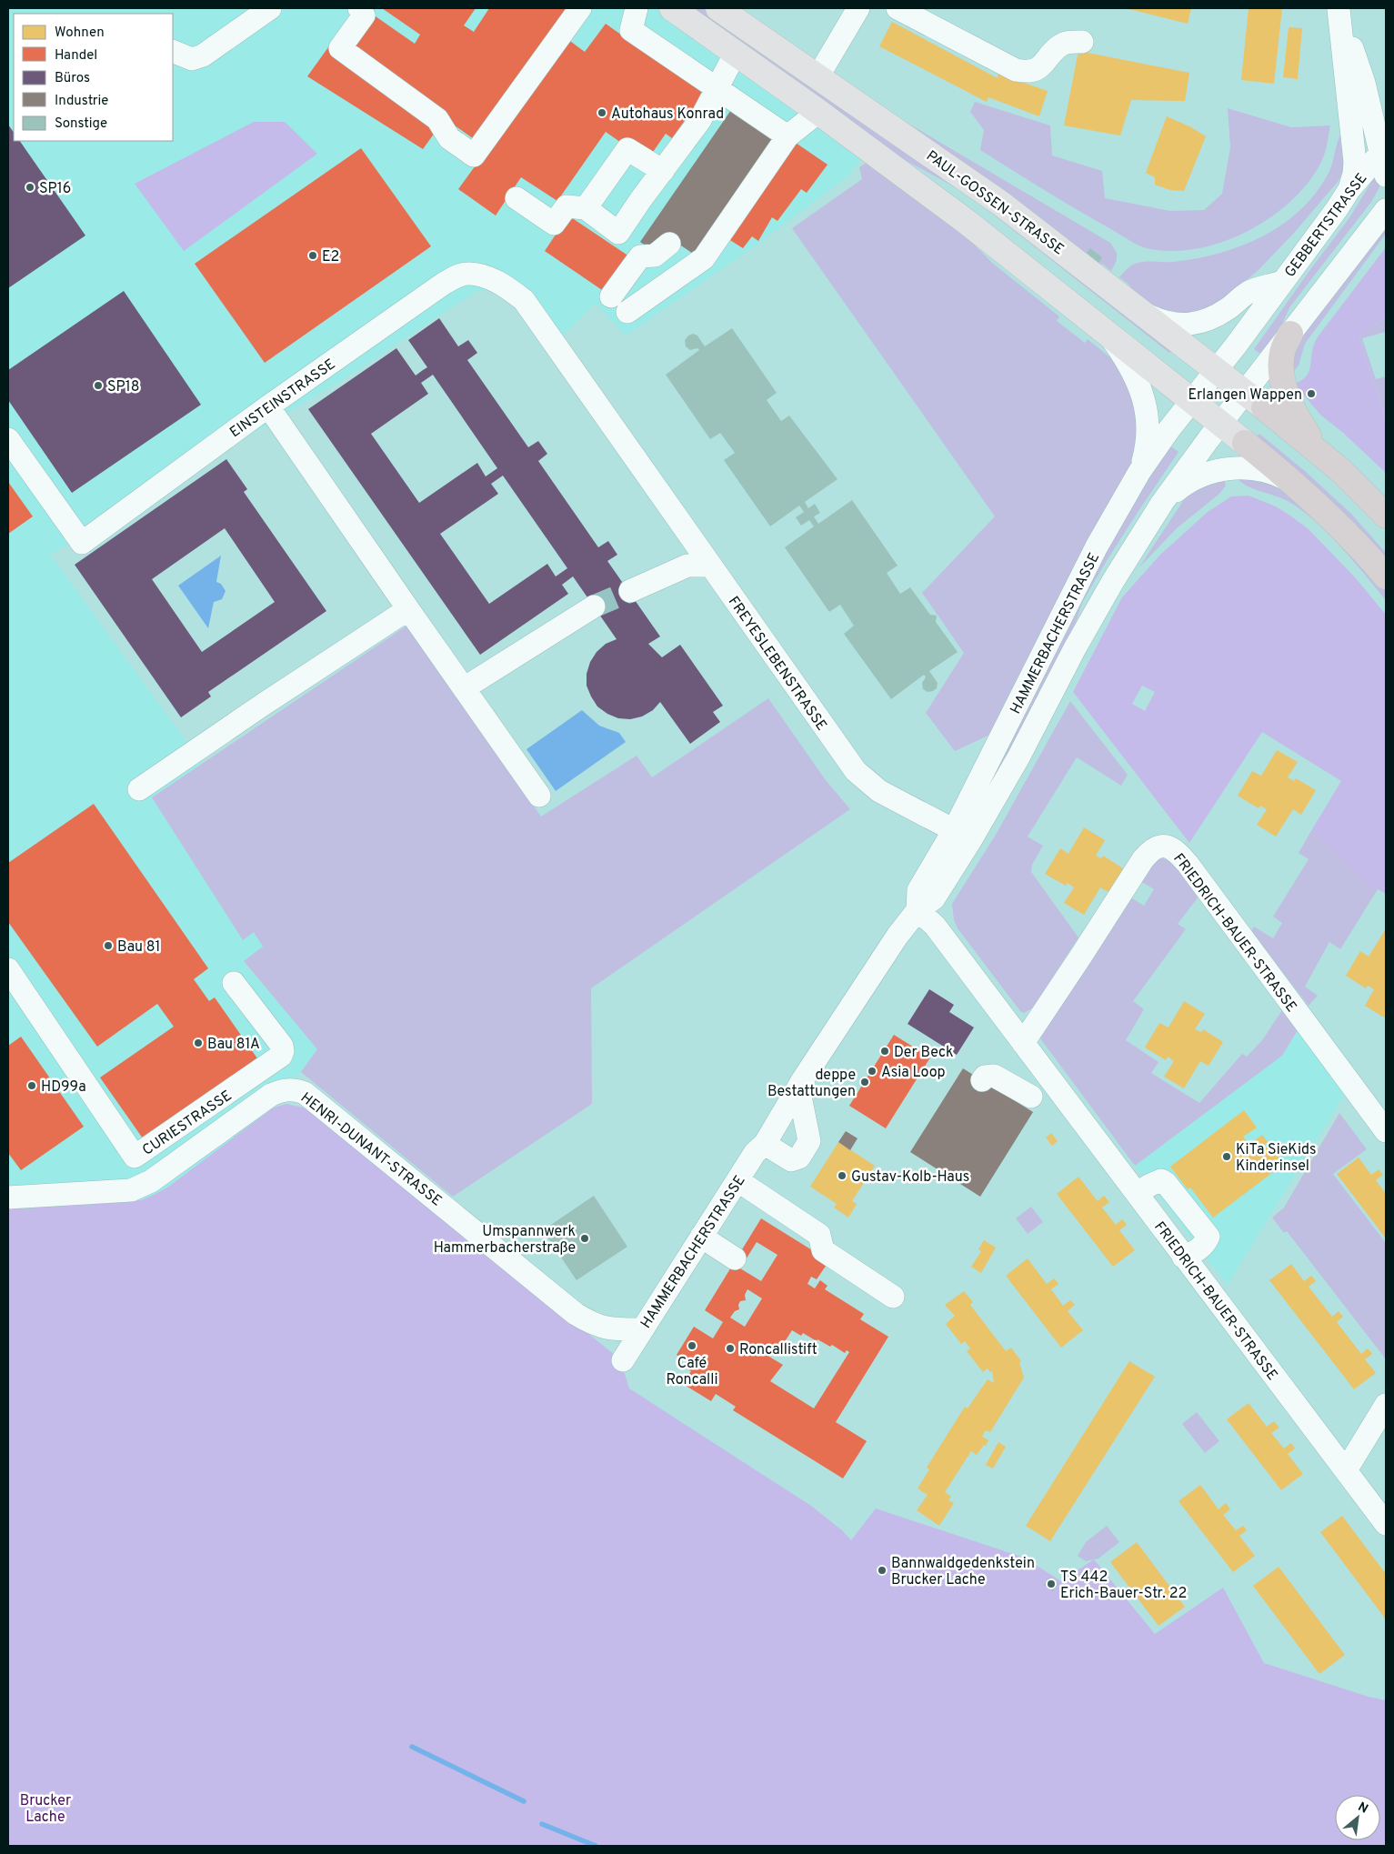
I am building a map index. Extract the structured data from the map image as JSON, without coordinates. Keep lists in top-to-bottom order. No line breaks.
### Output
{"streets":{"main road":["PAUL-GOSSEN-STRASSE"],"street":["GEBBERTSTRASSE","EINSTEINSTRASSE","HAMMERBACHERSTRASSE","FREYESLEBENSTRASSE","FRIEDRICH-BAUER-STRASSE","CURIESTRASSE","HENRI-DUNANT-STRASSE"]},"crossings":[["PAUL-GOSSEN-STRASSE","GEBBERTSTRASSE"],["PAUL-GOSSEN-STRASSE","HAMMERBACHERSTRASSE"],["GEBBERTSTRASSE","HAMMERBACHERSTRASSE"],["EINSTEINSTRASSE","FREYESLEBENSTRASSE"],["HAMMERBACHERSTRASSE","FREYESLEBENSTRASSE"],["HAMMERBACHERSTRASSE","FRIEDRICH-BAUER-STRASSE"],["HAMMERBACHERSTRASSE","HENRI-DUNANT-STRASSE"]],"parks":["Brucker Lache"],"places":["Autohaus Konrad","SP16","E2","SP18","Erlangen Wappen","Bau 81","Bau 81A","Der Beck","Asia Loop","deppe Bestattungen","HD99a","KiTa SieKids Kinderinsel","Gustav-Kolb-Haus","Umspannwerk Hammerbacherstraße","Café Roncalli","Roncallistift","Bannwaldgedenkstein Brucker Lache","TS 442 Erich-Bauer-Str. 22"],"legend":["Wohnen","Handel","Büros","Industrie","Sonstige"],"north":"top right"}
